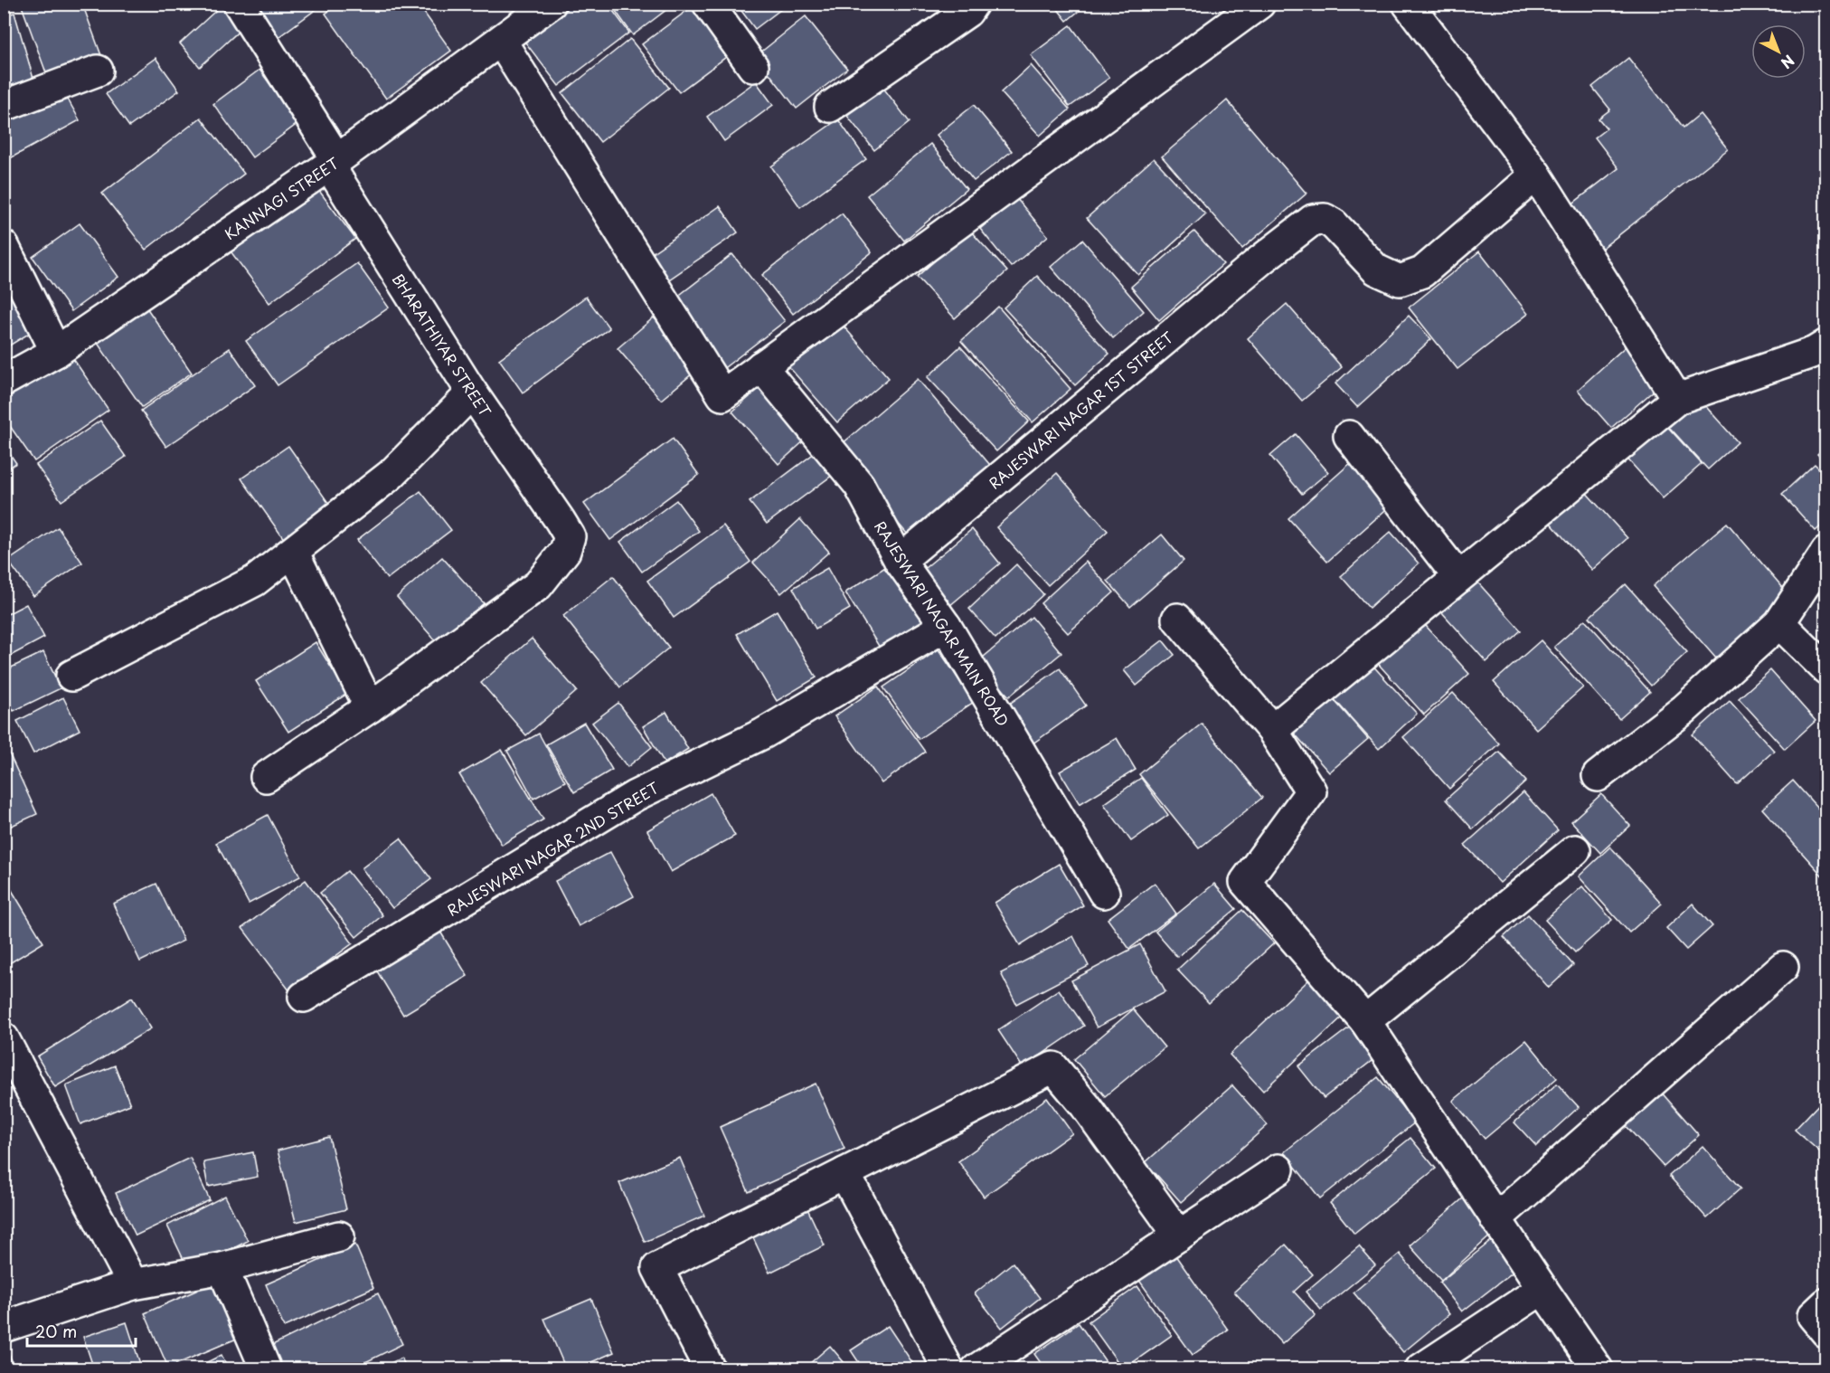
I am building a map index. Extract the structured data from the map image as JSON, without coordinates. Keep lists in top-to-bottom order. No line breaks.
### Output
{"streets":{"street":["KANNAGI STREET","BHARATHIYAR STREET","RAJESWARI NAGAR 1ST STREET","RAJESWARI NAGAR MAIN ROAD","RAJESWARI NAGAR 2ND STREET"]},"crossings":[["KANNAGI STREET","BHARATHIYAR STREET"],["RAJESWARI NAGAR 1ST STREET","RAJESWARI NAGAR MAIN ROAD"],["RAJESWARI NAGAR MAIN ROAD","RAJESWARI NAGAR 2ND STREET"]],"scale_bar":"20 m","north":"bottom right"}
